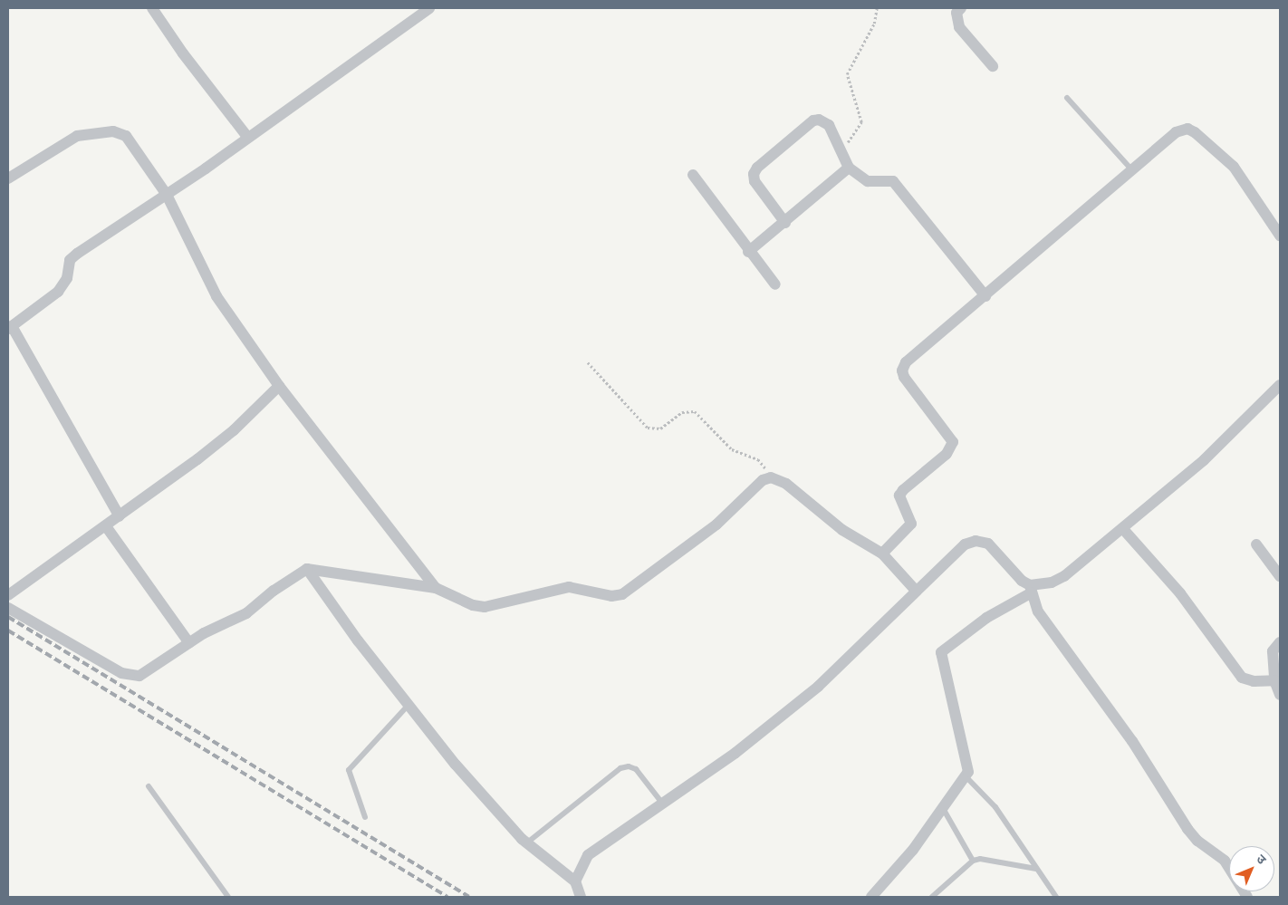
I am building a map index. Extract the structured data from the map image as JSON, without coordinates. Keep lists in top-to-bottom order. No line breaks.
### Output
{"north":"top right"}
